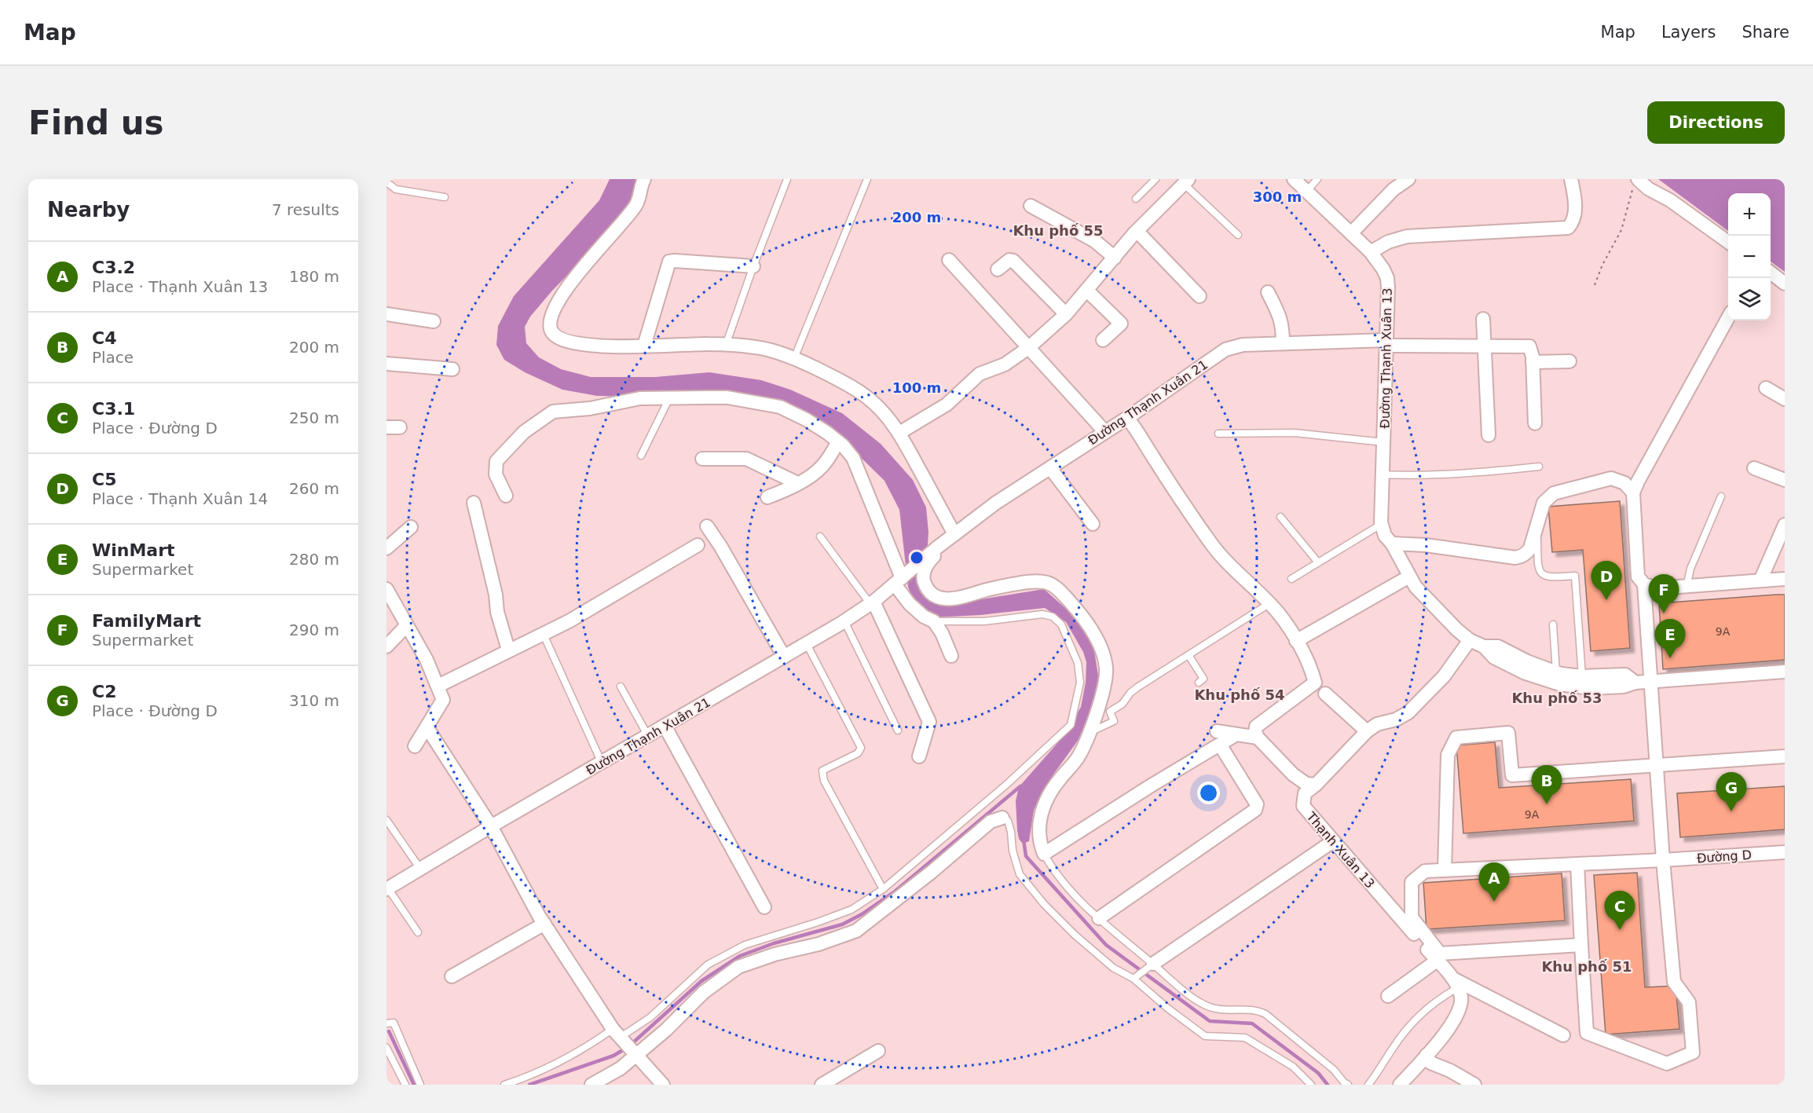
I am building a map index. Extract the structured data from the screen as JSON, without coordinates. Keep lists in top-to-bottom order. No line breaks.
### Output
{"streets":{"street":["Đường Thạnh Xuân 13","Đường Thạnh Xuân 21","Thạnh Xuân 13","Đường D"]},"crossings":[["Đường Thạnh Xuân 13","Đường Thạnh Xuân 21"]],"districts":["Khu phố 55","Khu phố 54","Khu phố 53","Khu phố 51"],"house_numbers":["9A","9A"],"page":{"header":"Map","nav":["Map","Layers","Share"],"buttons":"Directions","title":"Find us","heading":["Nearby","7 results"],"map_buttons":["+","−"],"list":[{"mark":"A","name":"C3.2","note":"Place · Thạnh Xuân 13","value":"180 m"},{"mark":"B","name":"C4","note":"Place","value":"200 m"},{"mark":"C","name":"С3.1","note":"Place · Đường D","value":"250 m"},{"mark":"D","name":"C5","note":"Place · Thạnh Xuân 14","value":"260 m"},{"mark":"E","name":"WinMart","note":"Supermarket","value":"280 m"},{"mark":"F","name":"FamilyMart","note":"Supermarket","value":"290 m"},{"mark":"G","name":"С2","note":"Place · Đường D","value":"310 m"}],"pins":["D","F","E","B","G","A","C"]},"rings":["300 m","200 m","100 m"]}
